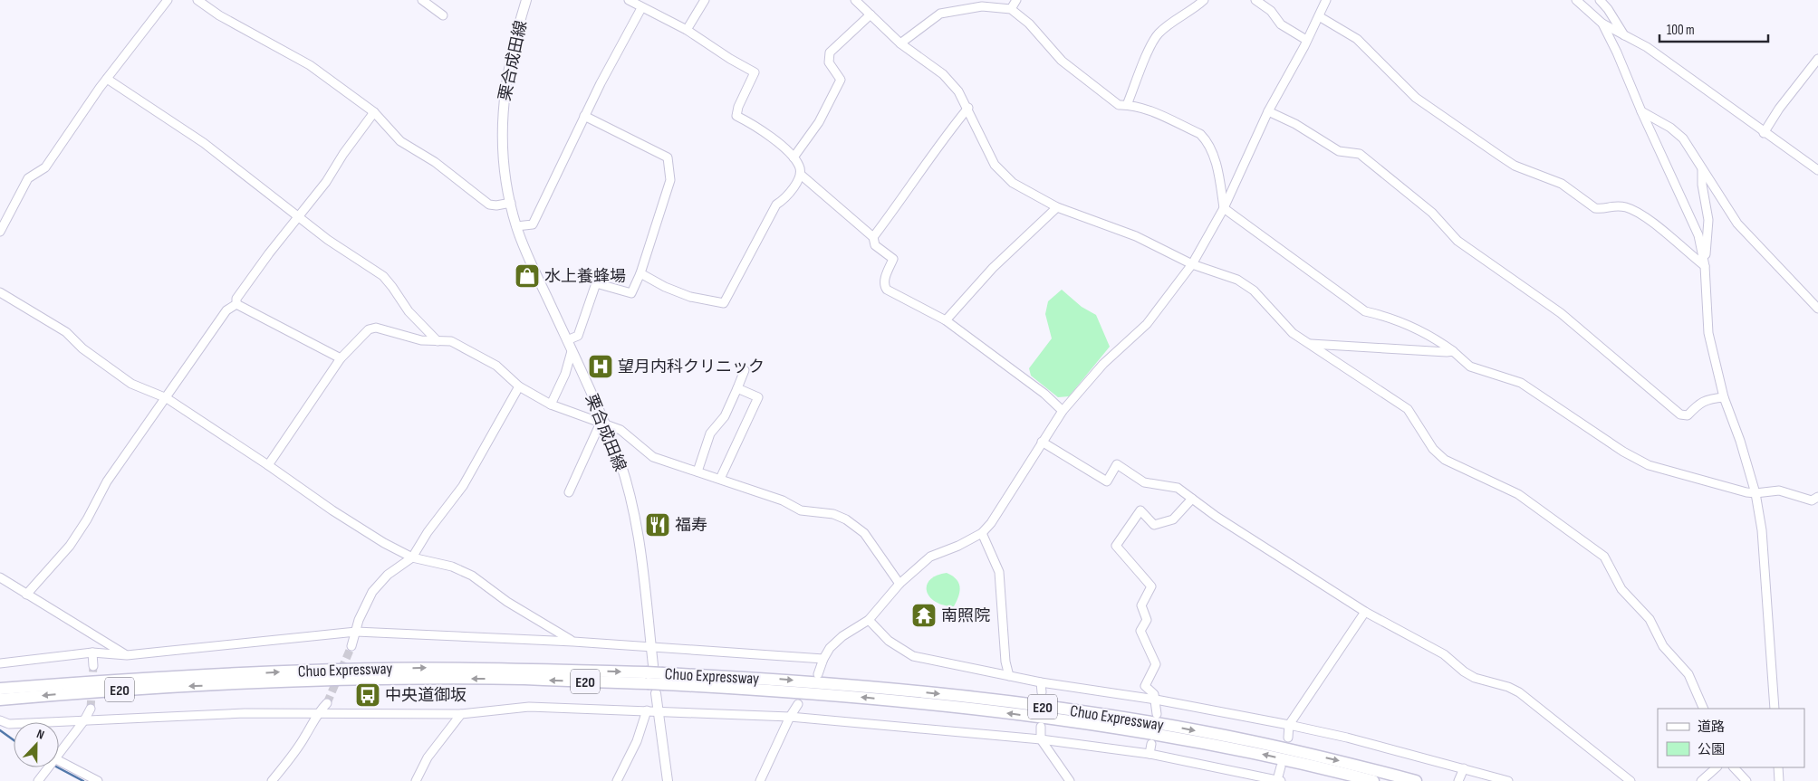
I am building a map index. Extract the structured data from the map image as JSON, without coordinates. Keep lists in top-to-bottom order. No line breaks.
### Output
{"streets":{"highway":["Chuo Expressway","E20"],"main road":["栗合成田線"]},"crossings":[["栗合成田線","Chuo Expressway"]],"places":{"shop":["水上養蜂場"],"hospital":["望月内科クリニック"],"restaurant":["福寿"],"temple":["南照院"],"bus stop":["中央道御坂"]},"legend":["道路","公園"],"scale_bar":"100 m","north":"top"}
